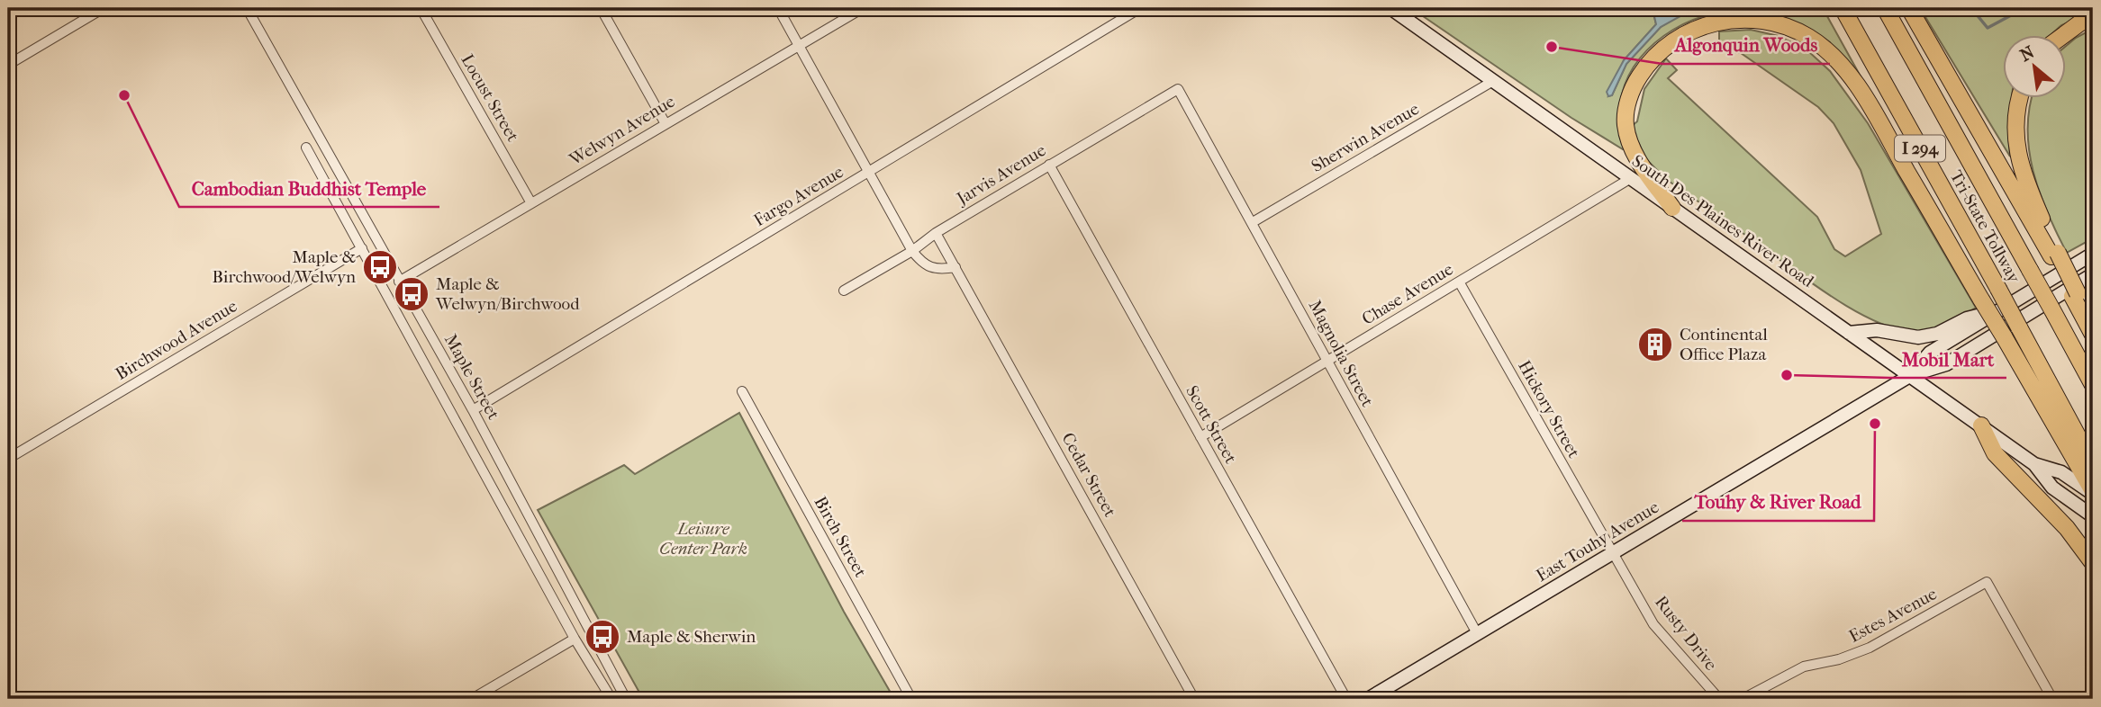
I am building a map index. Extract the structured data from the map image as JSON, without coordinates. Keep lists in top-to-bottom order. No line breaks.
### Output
{"streets":{"highway":["I 294","Tri-State Tollway"],"main road":["South Des Plaines River Road","East Touhy Avenue"],"street":["Locust Street","Welwyn Avenue","Sherwin Avenue","Jarvis Avenue","Fargo Avenue","Chase Avenue","Birchwood Avenue","Magnolia Street","Maple Street","Hickory Street","Scott Street","Cedar Street","Birch Street","Estes Avenue","Rusty Drive"]},"crossings":[["Locust Street","Welwyn Avenue"],["Welwyn Avenue","Maple Street"],["Sherwin Avenue","South Des Plaines River Road"],["Sherwin Avenue","Magnolia Street"],["Jarvis Avenue","Magnolia Street"],["Jarvis Avenue","Scott Street"],["Jarvis Avenue","Cedar Street"],["Fargo Avenue","Maple Street"],["South Des Plaines River Road","Chase Avenue"],["South Des Plaines River Road","East Touhy Avenue"],["Chase Avenue","Magnolia Street"],["Chase Avenue","Hickory Street"],["Chase Avenue","Scott Street"],["Birchwood Avenue","Maple Street"],["Magnolia Street","East Touhy Avenue"],["Hickory Street","East Touhy Avenue"],["Hickory Street","Rusty Drive"],["East Touhy Avenue","Rusty Drive"]],"parks":["Leisure Center Park"],"places":{"other":["Algonquin Woods","Cambodian Buddhist Temple","Mobil Mart","Touhy & River Road"],"bus stop":["Maple & Birchwood/Welwyn","Maple & Welwyn/Birchwood","Maple & Sherwin"],"building":["Continental Office Plaza"]},"north":"top left"}
